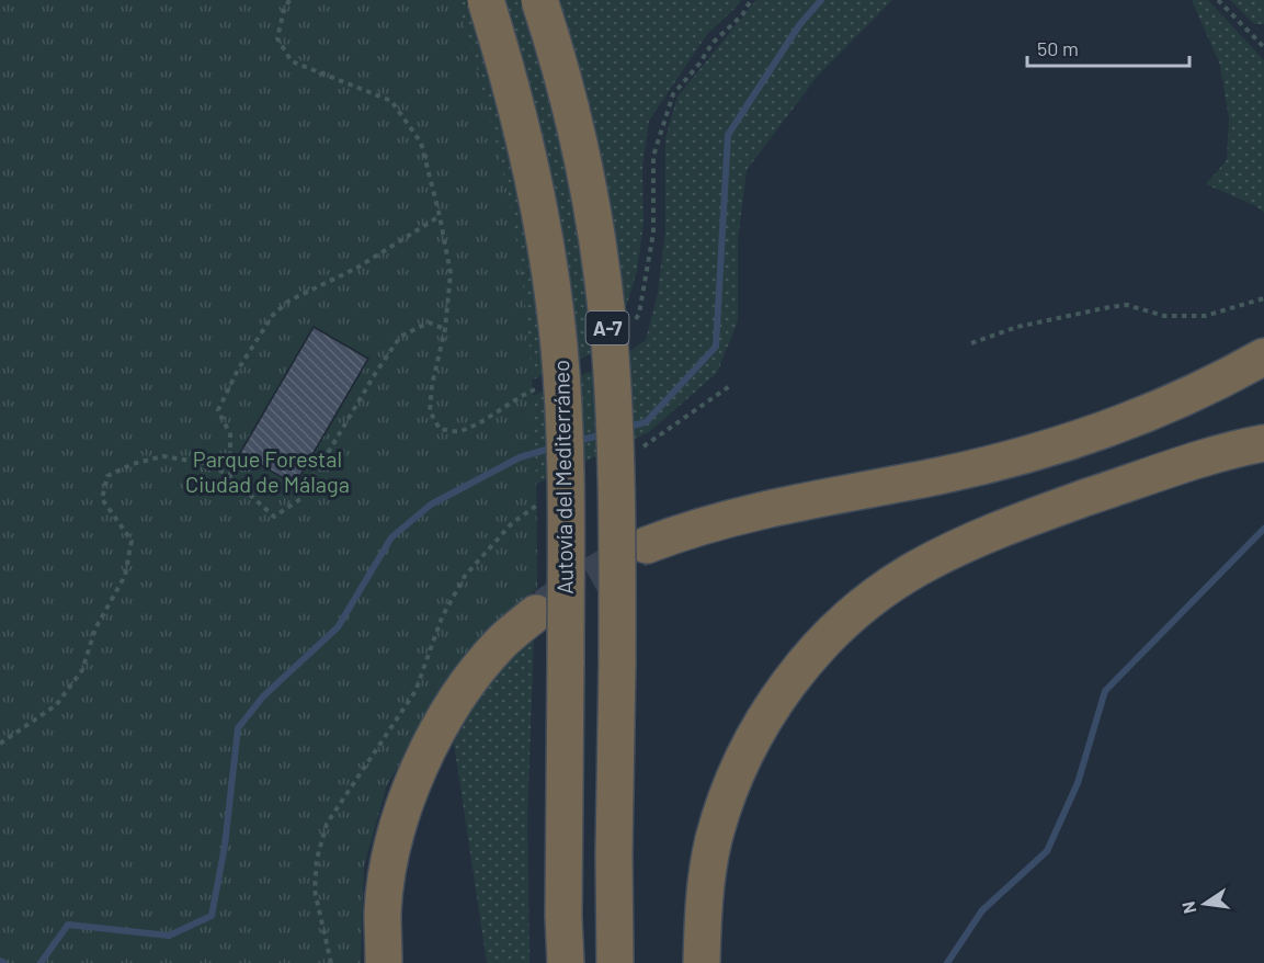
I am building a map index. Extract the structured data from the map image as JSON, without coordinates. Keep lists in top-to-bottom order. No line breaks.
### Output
{"streets":{"highway":["A-7","Autovía del Mediterráneo"]},"parks":["Parque Forestal Ciudad de Málaga"],"scale_bar":"50 m","north":"left"}
